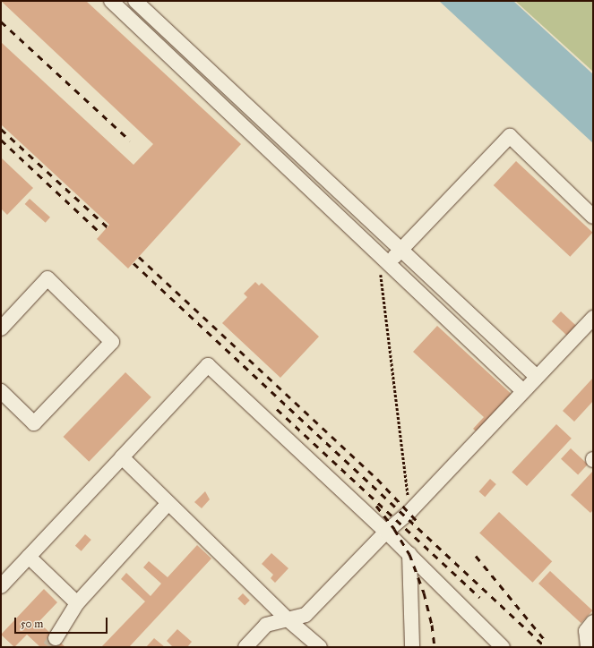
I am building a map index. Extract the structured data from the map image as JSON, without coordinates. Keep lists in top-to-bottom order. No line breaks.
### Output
{"scale_bar":"50 m"}
